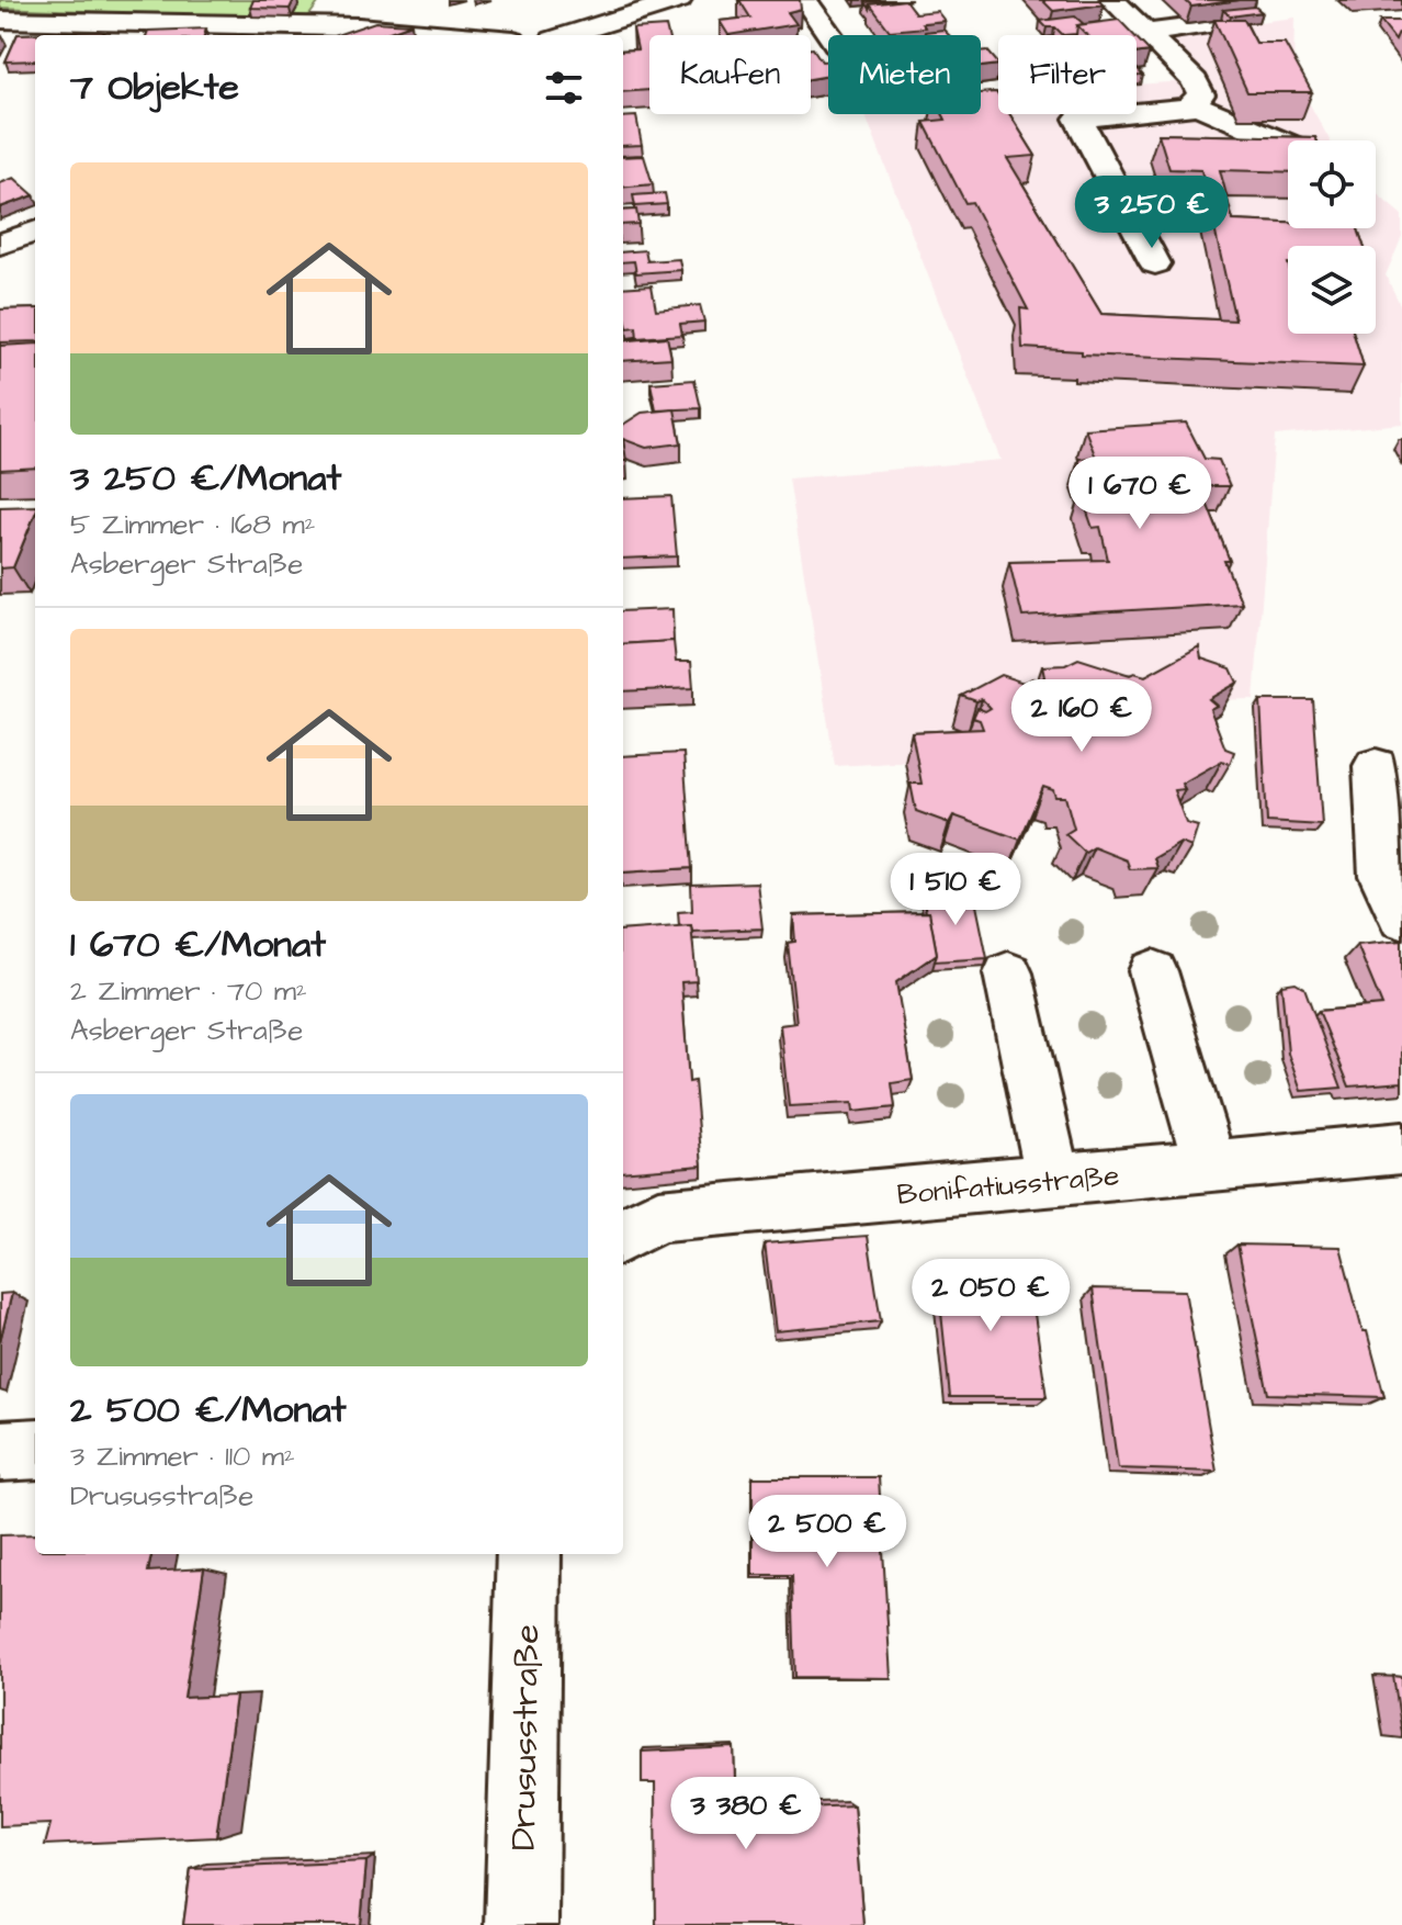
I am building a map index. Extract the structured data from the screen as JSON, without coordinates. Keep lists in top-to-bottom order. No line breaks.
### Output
{"streets":{"street":["Bonifatiusstraße","Drususstraße"]},"page":{"chip":["Kaufen","Mieten","Filter"],"heading":"7 Objekte","list":[{"name":"3 250 €/Monat","note":"5 Zimmer · 168 m² · Asberger Straße"},{"name":"1 670 €/Monat","note":"2 Zimmer · 70 m² · Asberger Straße"},{"name":"2 500 €/Monat","note":"3 Zimmer · 110 m² · Drususstraße"}],"price":["3 250 €","1 670 €","2 160 €","1 510 €","2 050 €","2 500 €","3 380 €"]}}
